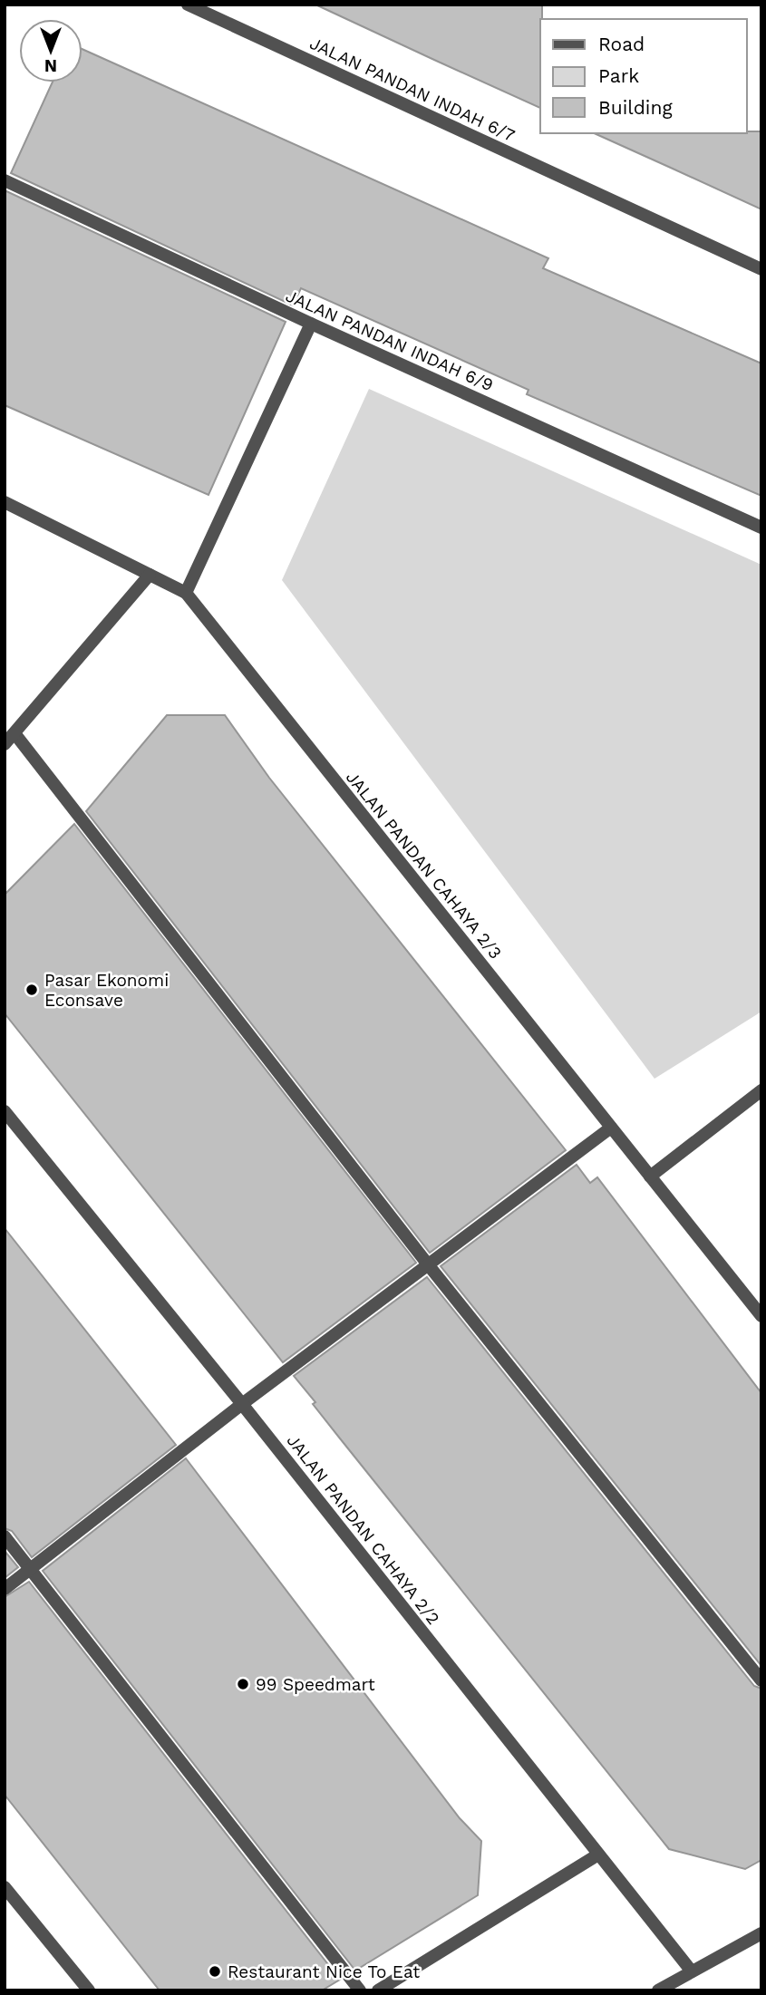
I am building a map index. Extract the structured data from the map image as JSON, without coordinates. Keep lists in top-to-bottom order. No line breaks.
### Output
{"streets":{"street":["JALAN PANDAN INDAH 6/7","JALAN PANDAN INDAH 6/9","JALAN PANDAN CAHAYA 2/3","JALAN PANDAN CAHAYA 2/2"]},"places":["Pasar Ekonomi Econsave","99 Speedmart","Restaurant Nice To Eat"],"legend":["Road","Park","Building"],"north":"bottom"}
